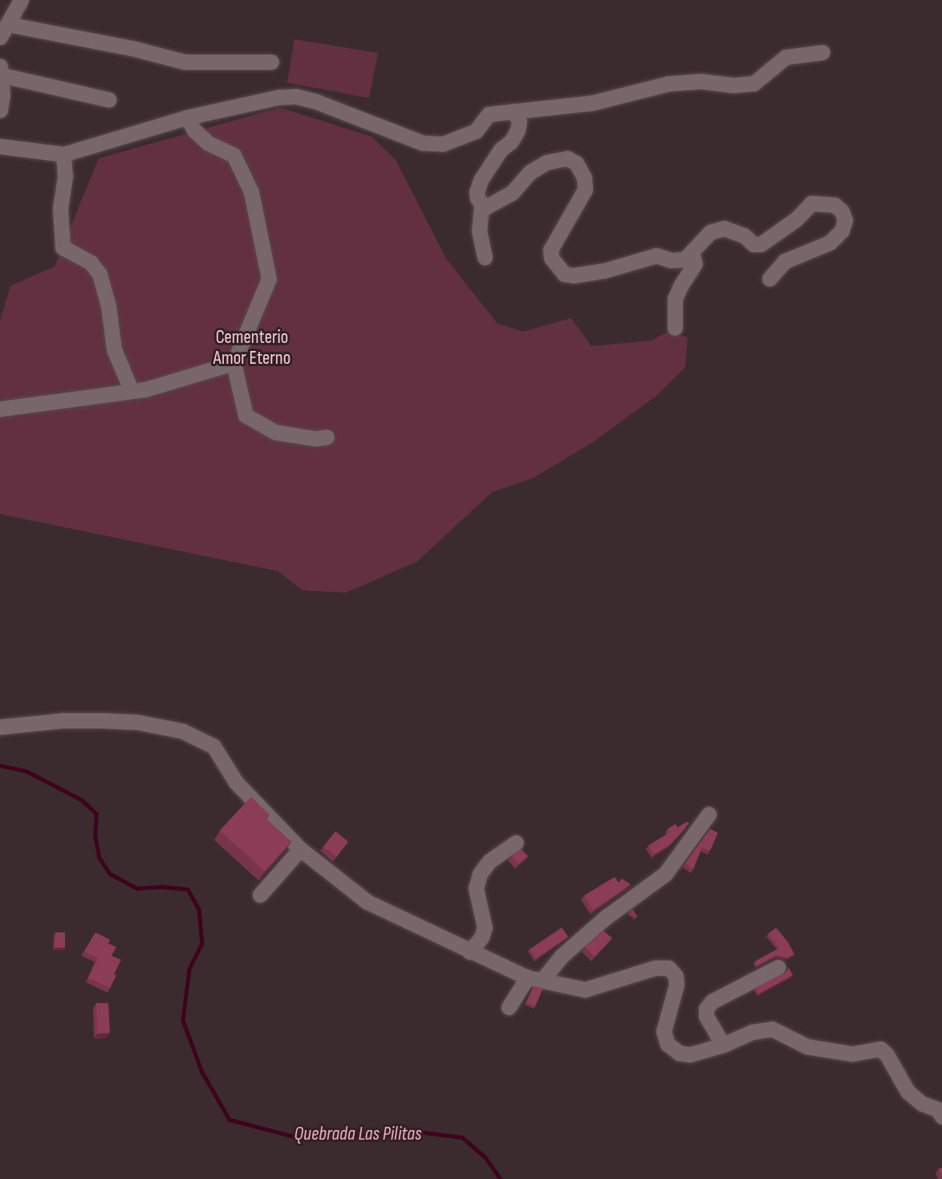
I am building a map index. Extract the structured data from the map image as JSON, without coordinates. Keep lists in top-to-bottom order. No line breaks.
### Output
{"water":["Quebrada Las Pilitas"],"parks":["Cementerio Amor Eterno"]}
